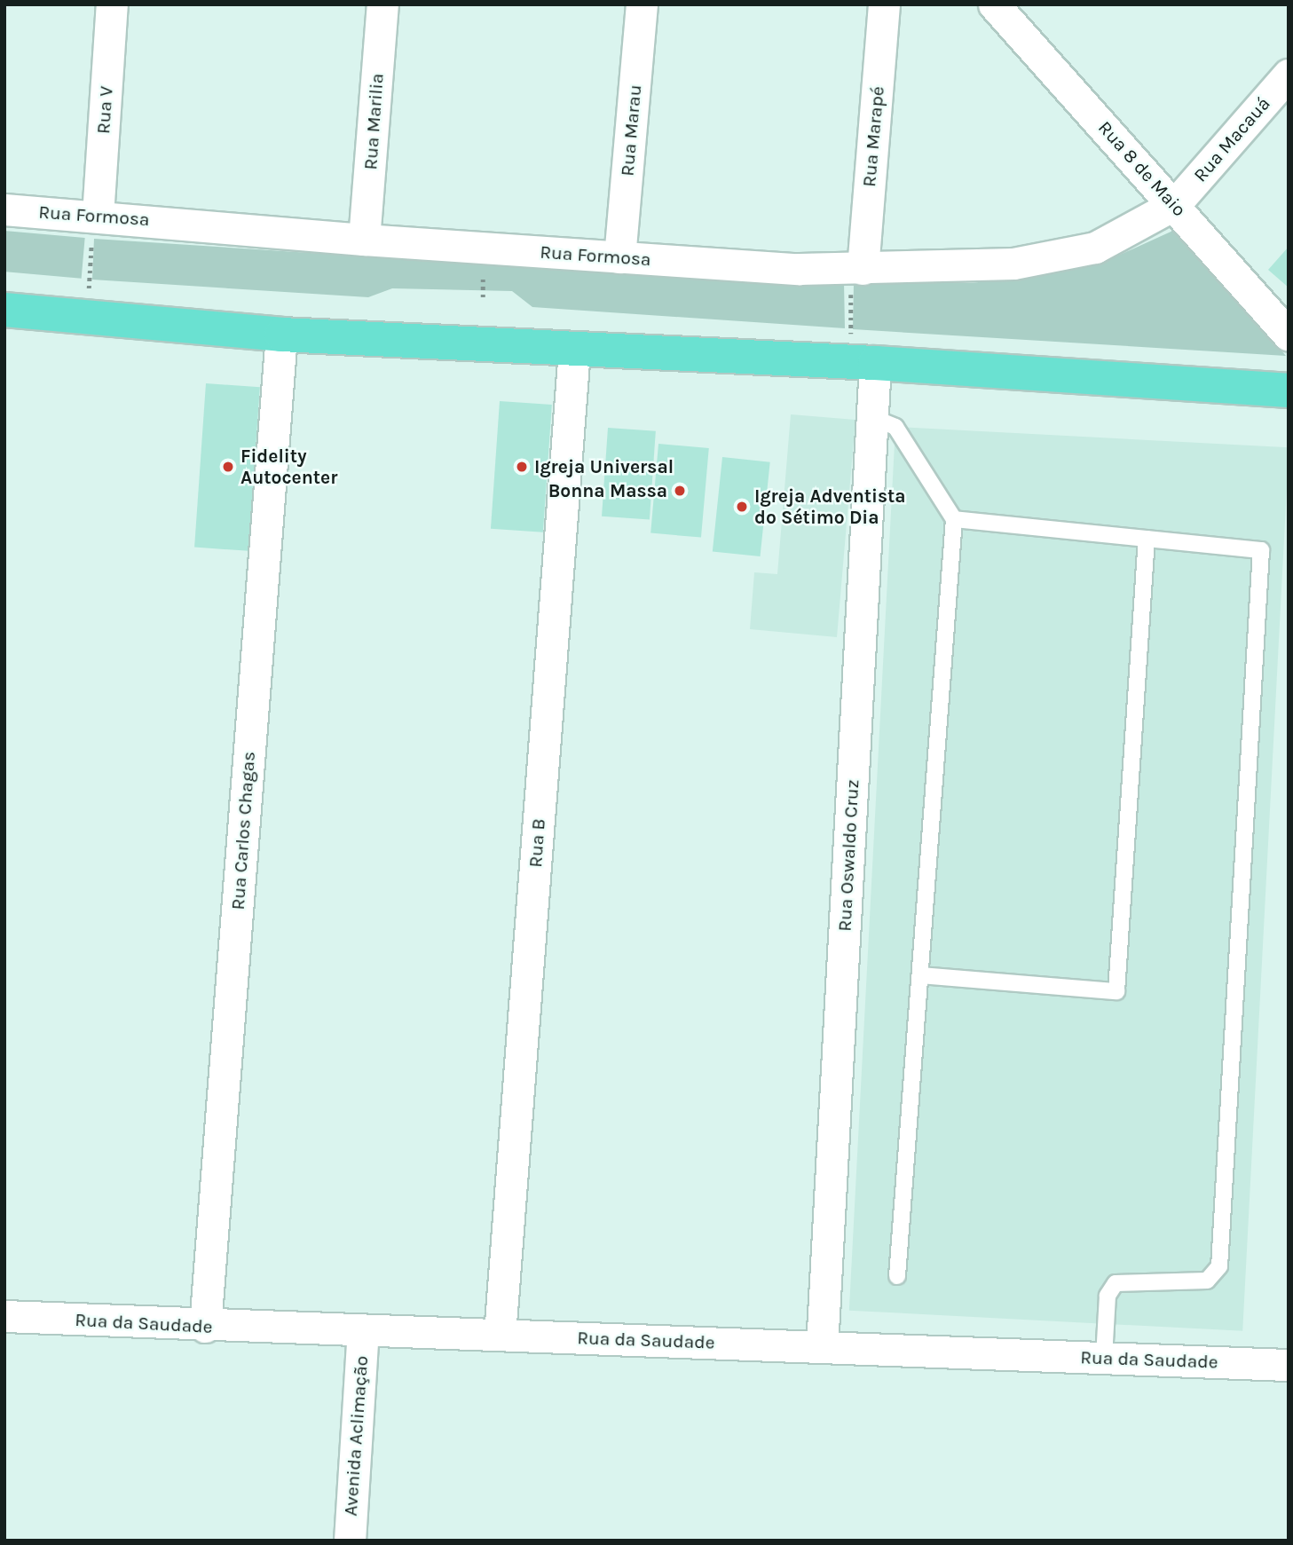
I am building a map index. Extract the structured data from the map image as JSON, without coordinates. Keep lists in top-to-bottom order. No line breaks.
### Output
{"streets":{"street":["Rua V","Rua Marilia","Rua Marau","Rua Marapé","Rua Macauá","Rua 8 de Maio","Rua Formosa","Rua Carlos Chagas","Rua B","Rua Oswaldo Cruz","Rua da Saudade","Avenida Aclimação"]},"crossings":[["Rua V","Rua Formosa"],["Rua Marilia","Rua Formosa"],["Rua Marau","Rua Formosa"],["Rua Marapé","Rua Formosa"],["Rua Macauá","Rua 8 de Maio"],["Rua Macauá","Rua Formosa"],["Rua 8 de Maio","Rua Formosa"],["Rua Carlos Chagas","Rua da Saudade"],["Rua B","Rua da Saudade"],["Rua Oswaldo Cruz","Rua da Saudade"],["Rua da Saudade","Avenida Aclimação"]],"places":["Fidelity Autocenter","Igreja Universal","Bonna Massa","Igreja Adventista do Sétimo Dia"]}
